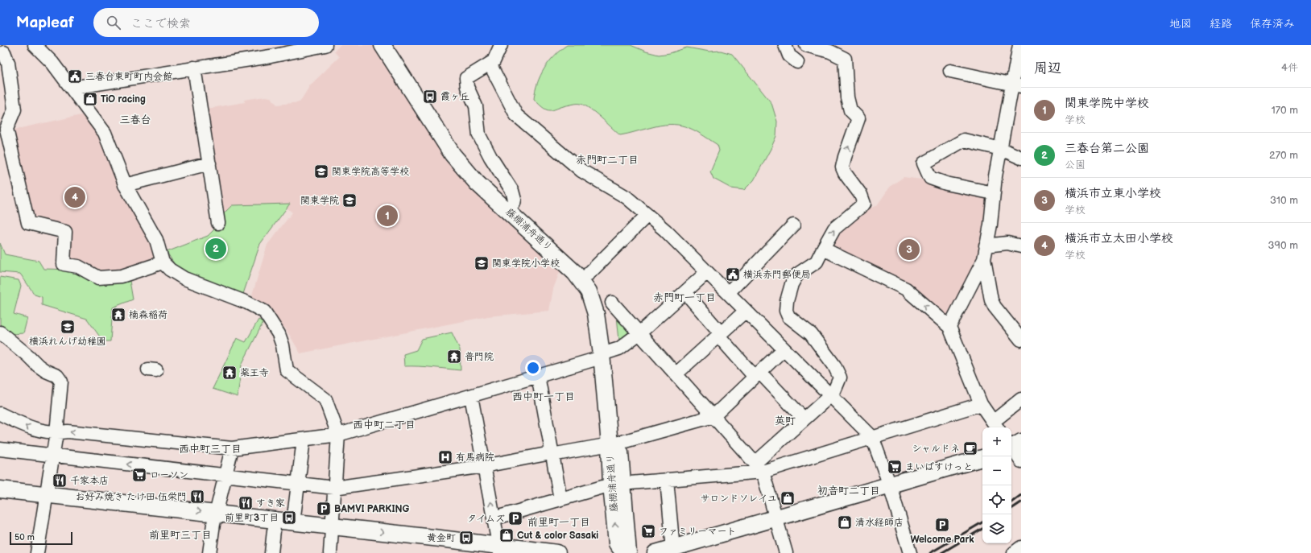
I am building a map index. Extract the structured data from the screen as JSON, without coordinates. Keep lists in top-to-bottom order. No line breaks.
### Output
{"streets":{"main road":["藤棚浦舟通り"]},"districts":["三春台","赤門町二丁目","赤門町一丁目","西中町一丁目","英町","西中町二丁目","西中町三丁目","初音町二丁目","前里町一丁目","前里町三丁目"],"places":{"public building":["三春台東町町内会館","横浜赤門郵便局"],"bus stop":["霞ヶ丘","前里町3丁目","黄金町"],"shop":["TiO racing","サロンドソレイユ","清水経師店","Cut & color Sasaki"],"school or university":["関東学院高等学校","関東学院","関東学院小学校","横浜れんげ幼稚園"],"temple":["楠森稲荷","普門院","薬王寺"],"cafe":["シャルドネ"],"hospital":["有馬病院"],"supermarket":["まいばすけっと","ローソン","ファミリーマート"],"restaurant":["千家本店","お好み焼き たけ田 伍栄門","すき家"],"parking":["BAMVI PARKING","タイムズ","Welcome Park"]},"scale_bar":"50 m","page":{"header":"Mapleaf","search":"ここで検索","nav":["地図","経路","保存済み"],"heading":["周辺","4件"],"list":[{"mark":"1","name":"関東学院中学校","note":"学校","value":"170 m"},{"mark":"2","name":"三春台第二公園","note":"公園","value":"270 m"},{"mark":"3","name":"横浜市立東小学校","note":"学校","value":"310 m"},{"mark":"4","name":"横浜市立太田小学校","note":"学校","value":"390 m"}],"pins":["4","1","2","3"],"map_buttons":["+","−"],"scale":"50 m"}}
